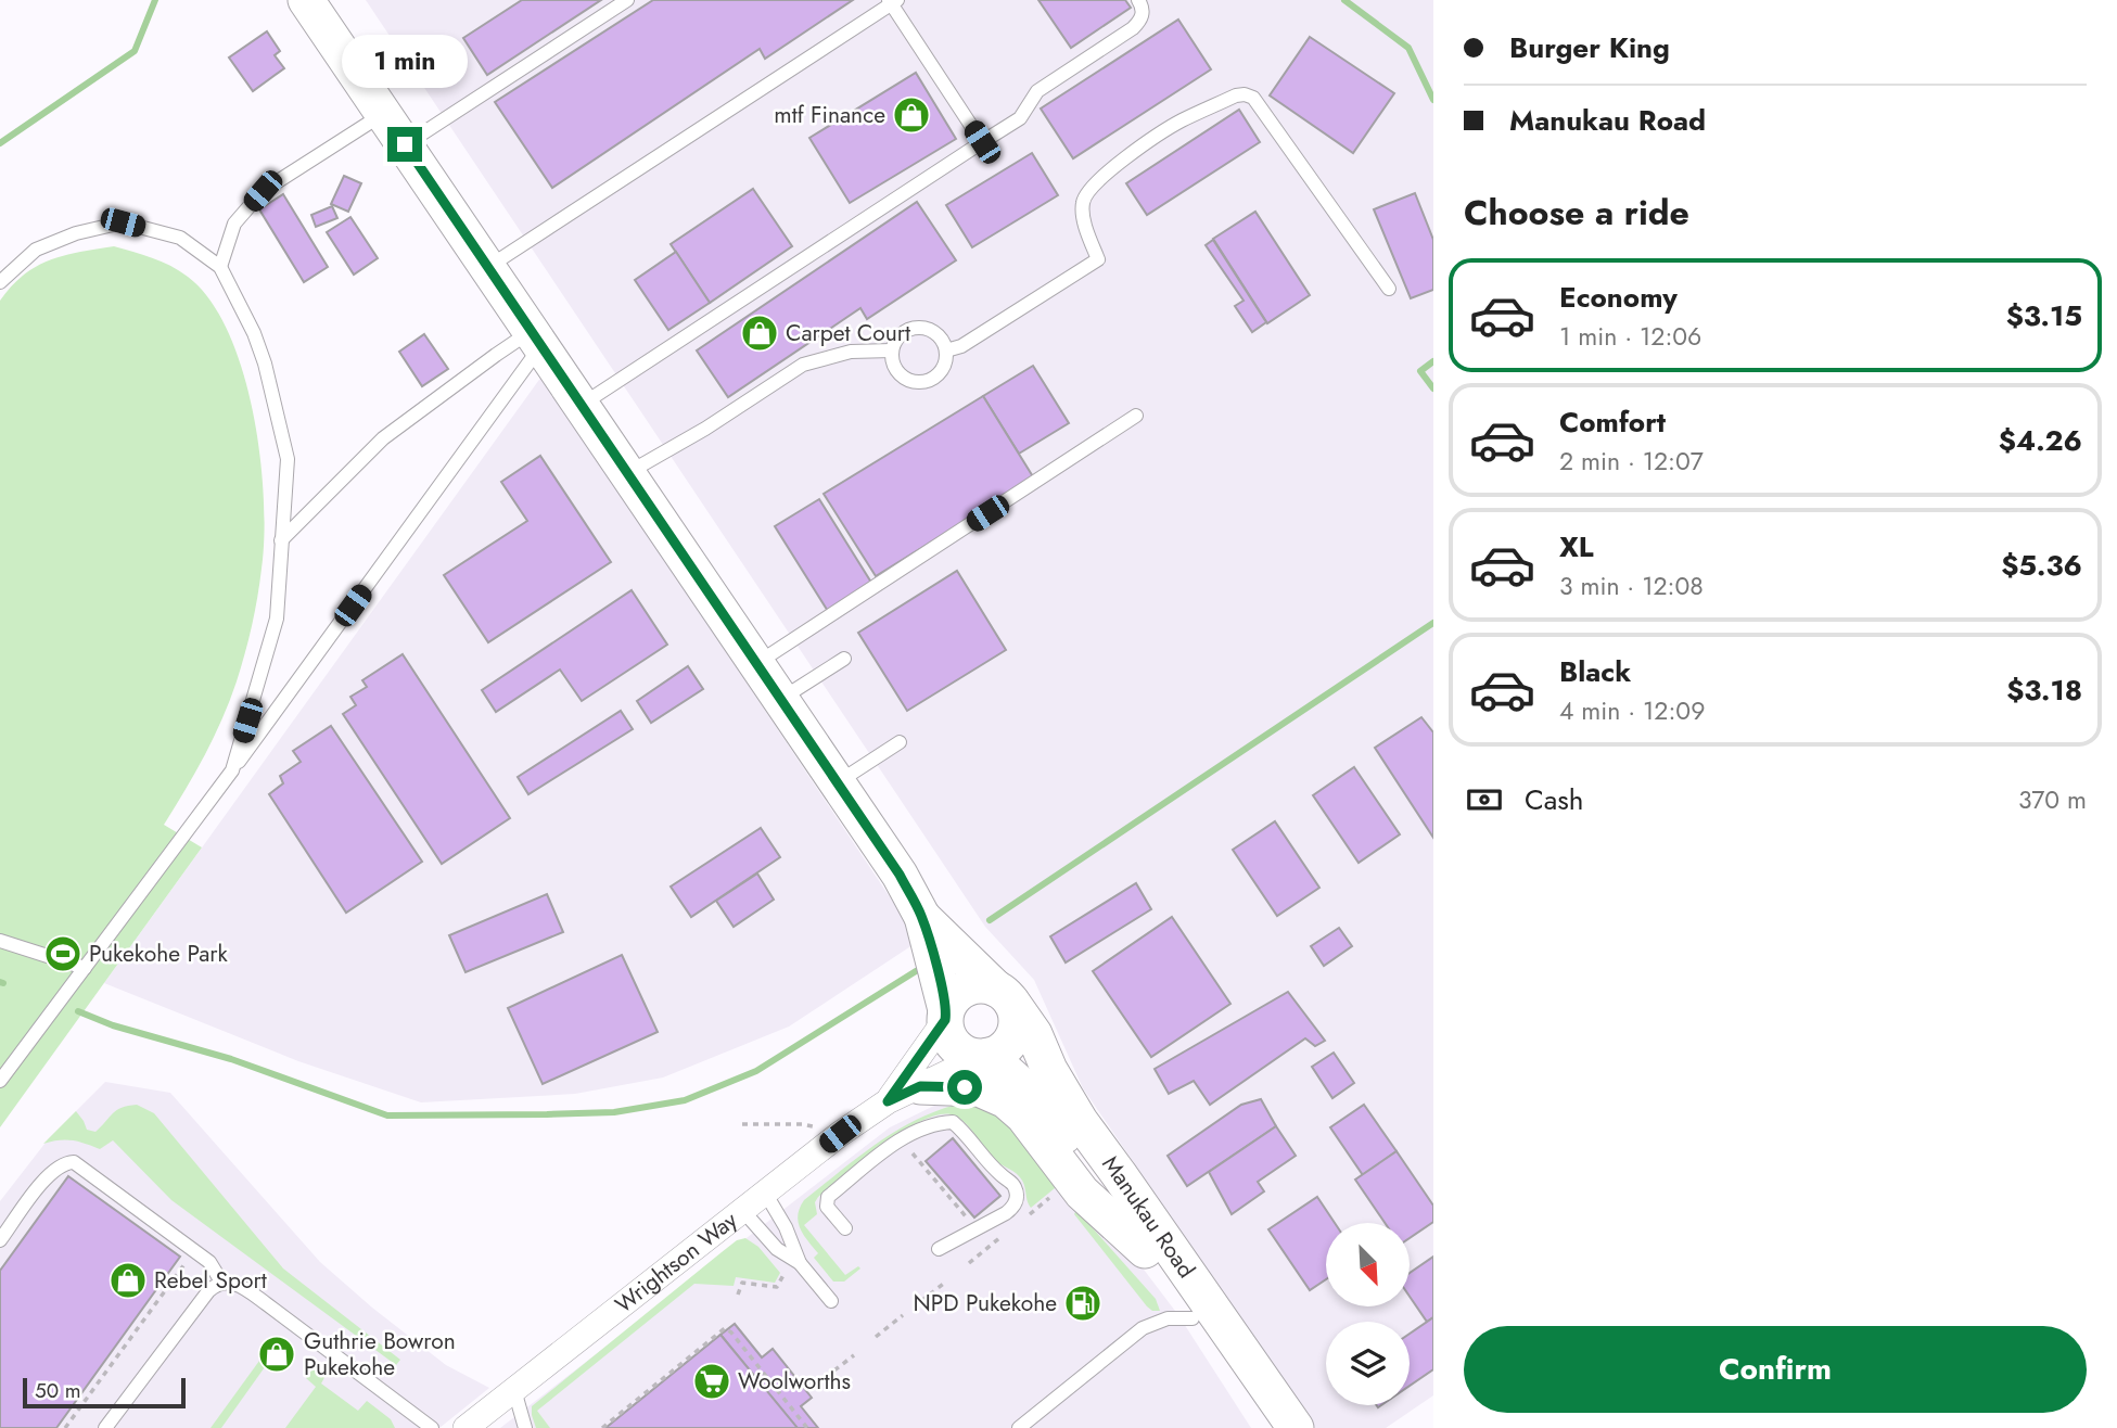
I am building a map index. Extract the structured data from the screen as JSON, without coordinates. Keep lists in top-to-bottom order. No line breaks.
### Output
{"streets":{"main road":["Manukau Road"],"street":["Wrightson Way"]},"crossings":[["Manukau Road","Wrightson Way"]],"places":{"shop":["mtf Finance","Carpet Court","Rebel Sport","Guthrie Bowron Pukekohe"],"sports":["Pukekohe Park"],"fuel station":["NPD Pukekohe"],"supermarket":["Woolworths"]},"scale_bar":"50 m","north":"bottom right","page":{"banner":["Burger King","Manukau Road"],"bubble":"1 min","heading":"Choose a ride","list":[{"name":"Economy","note":"1 min · 12:06","value":"$3.15"},{"name":"Comfort","note":"2 min · 12:07","value":"$4.26"},{"name":"XL","note":"3 min · 12:08","value":"$5.36"},{"name":"Black","note":"4 min · 12:09","value":"$3.18"}],"pay":["Cash","370 m"],"buttons":"Confirm","scale":"50 m"}}
